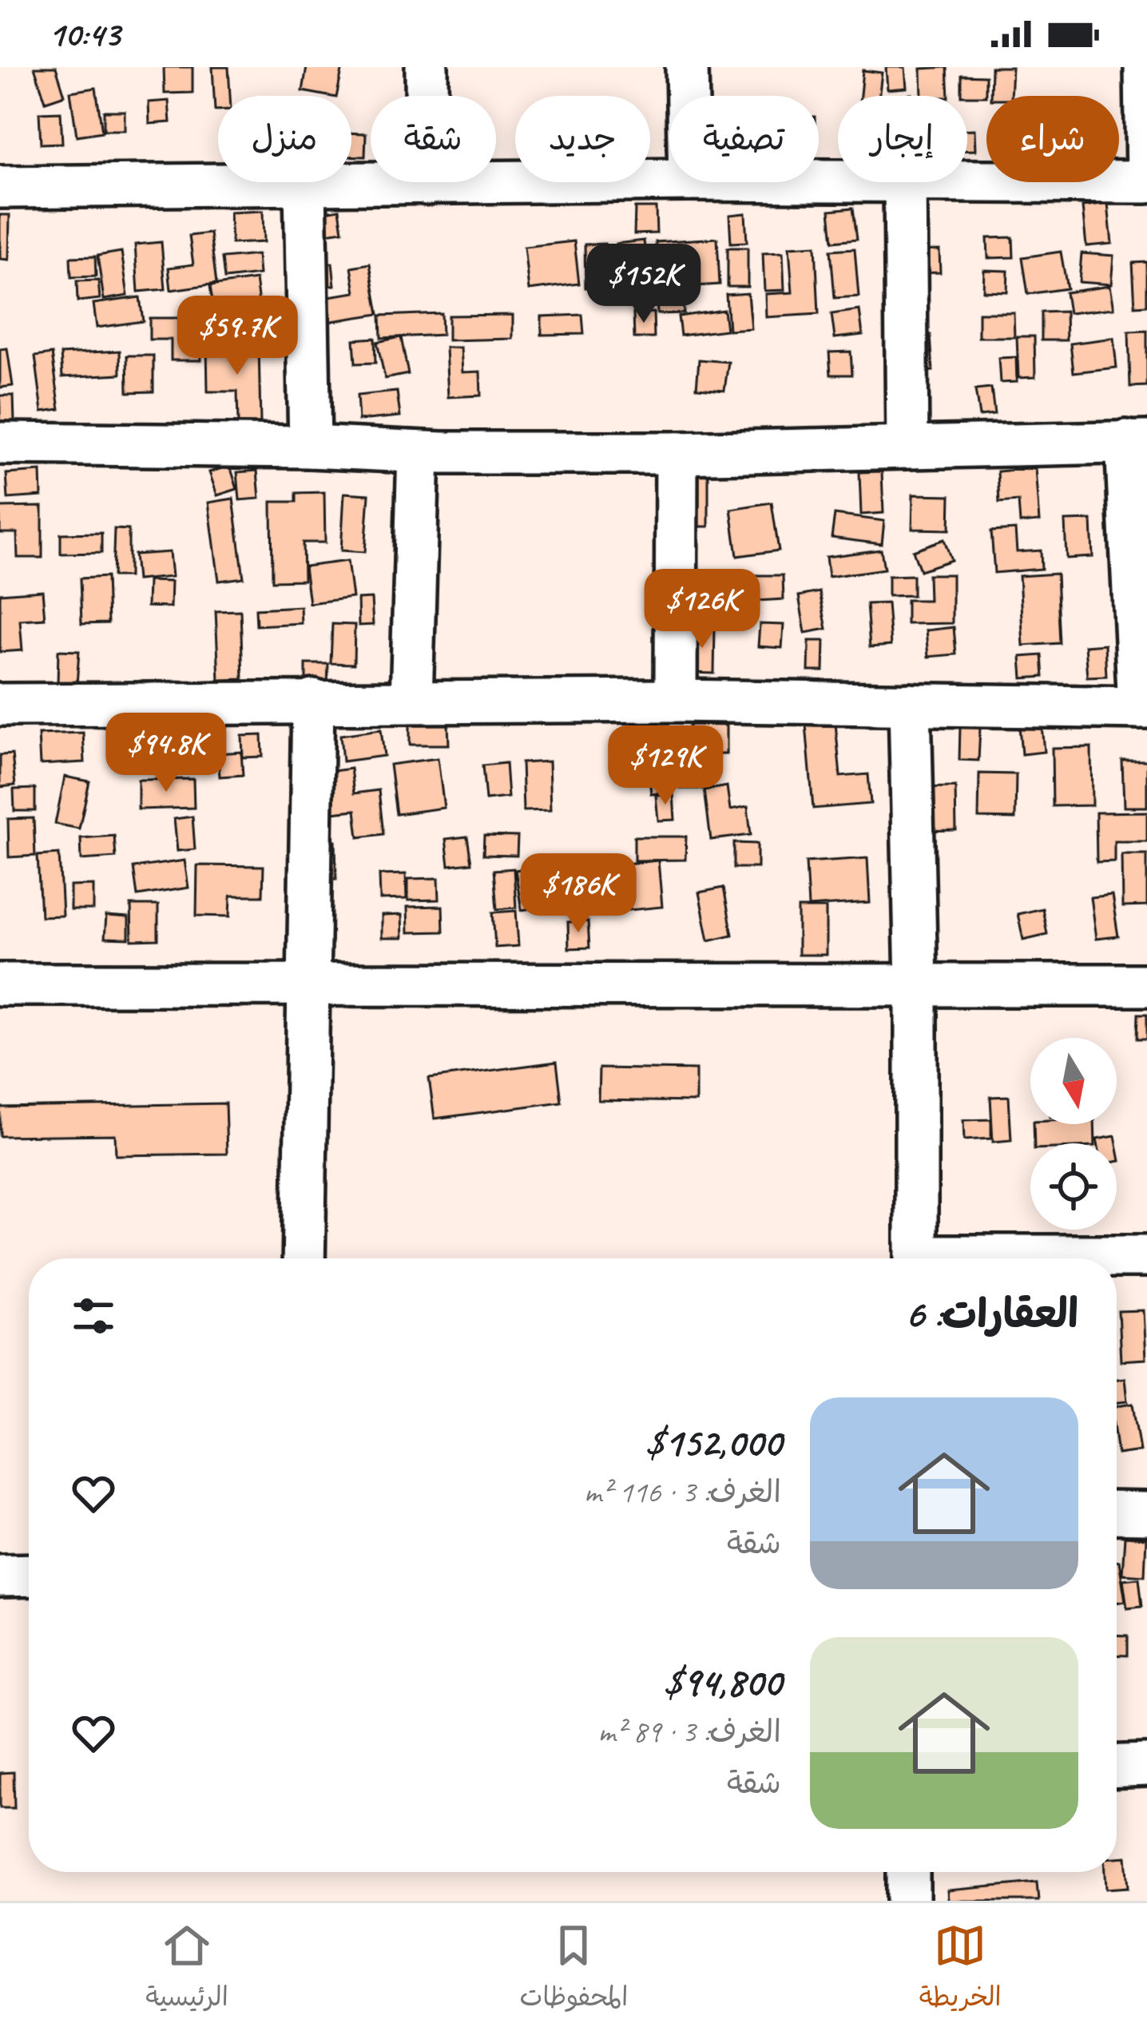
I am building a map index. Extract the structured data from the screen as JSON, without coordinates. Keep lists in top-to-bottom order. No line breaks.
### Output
{"north":"bottom","page":{"status":"10:43","chip":["شراء","إيجار","تصفية","جديد","شقة","منزل"],"price":["$152K","$59.7K","$126K","$94.8K","$129K","$186K"],"heading":"العقارات: 6","list":[{"name":"$152,000","note":"الغرف: 3 · 116 m² · شقة"},{"name":"$94,800","note":"الغرف: 3 · 89 m² · شقة"}],"tabs":["الخريطة","المحفوظات","الرئيسية"]}}
